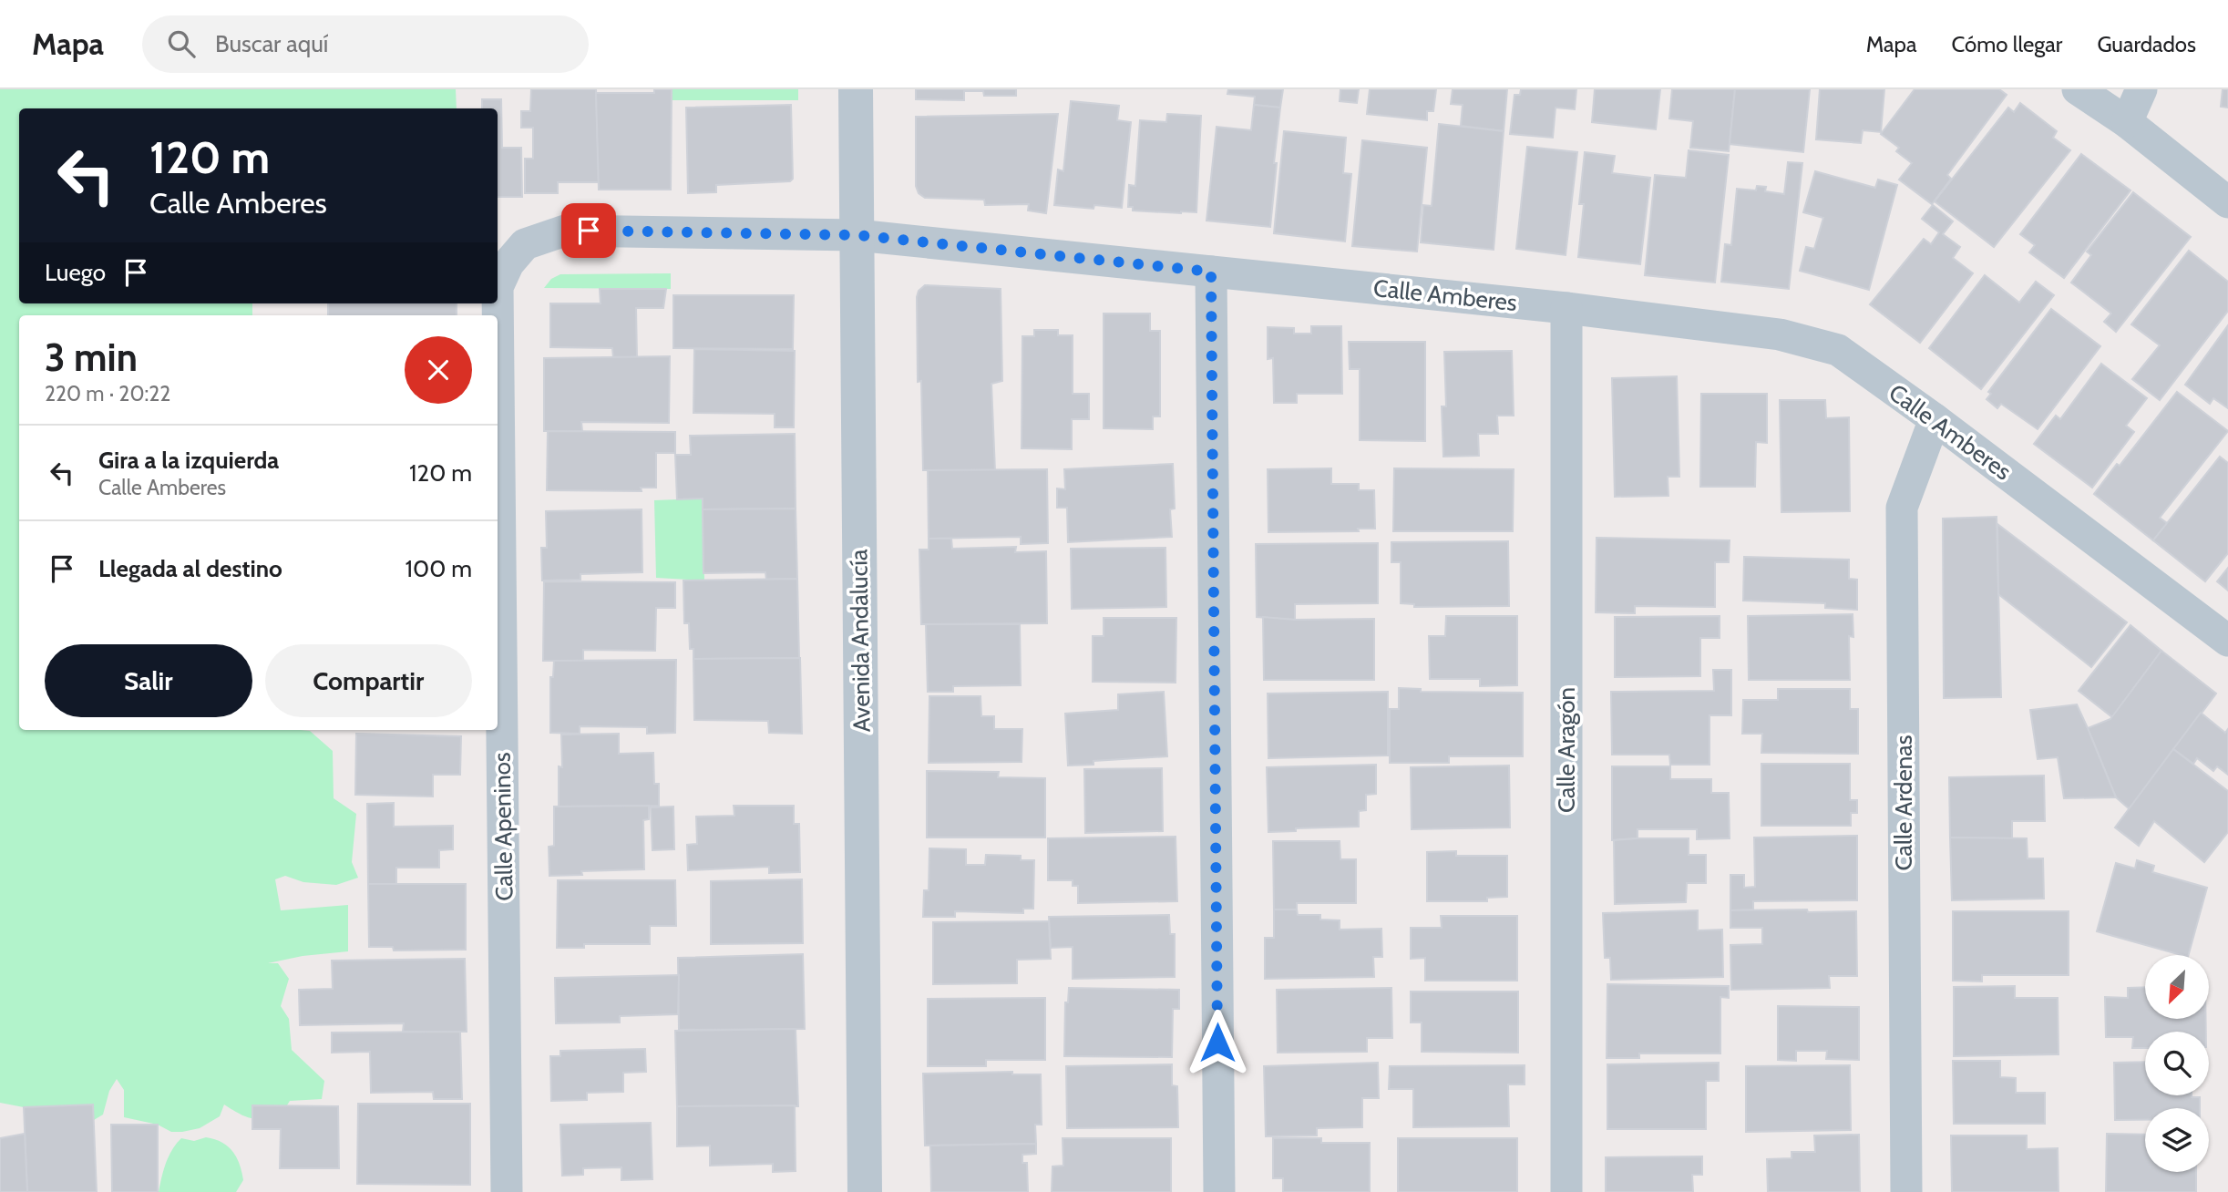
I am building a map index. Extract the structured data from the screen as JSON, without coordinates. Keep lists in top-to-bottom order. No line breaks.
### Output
{"streets":{"street":["Calle Amberes","Avenida Andalucía","Calle Aragón","Calle Ardenas","Calle Apeninos"]},"crossings":[["Calle Amberes","Avenida Andalucía"],["Calle Amberes","Calle Aragón"],["Calle Amberes","Calle Ardenas"],["Calle Amberes","Calle Apeninos"]],"north":"bottom left","page":{"header":"Mapa","search":"Buscar aquí","nav":["Mapa","Cómo llegar","Guardados"],"turn":["120 m","Calle Amberes"],"then":"Luego","heading":["3 min","220 m · 20:22"],"list":[{"name":"Gira a la izquierda","note":"Calle Amberes","value":"120 m"},{"name":"Llegada al destino","value":"100 m"}],"buttons":["Salir","Compartir"]}}
